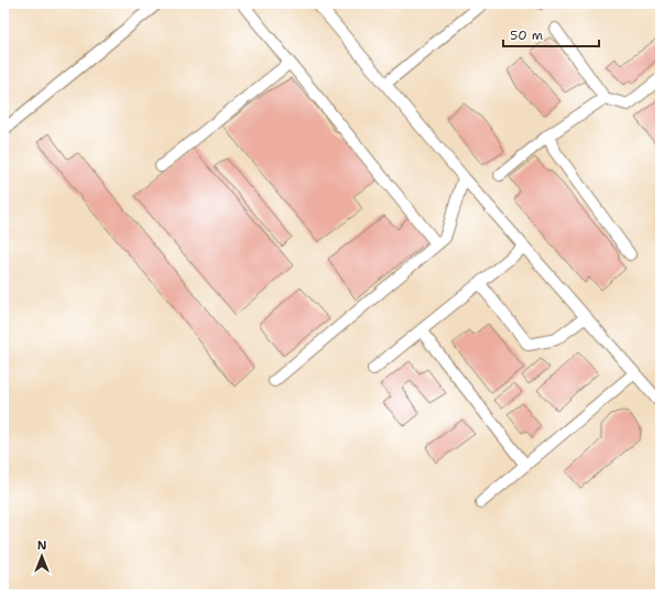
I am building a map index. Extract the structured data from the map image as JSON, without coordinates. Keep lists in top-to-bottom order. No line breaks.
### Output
{"scale_bar":"50 m","north":"top"}
